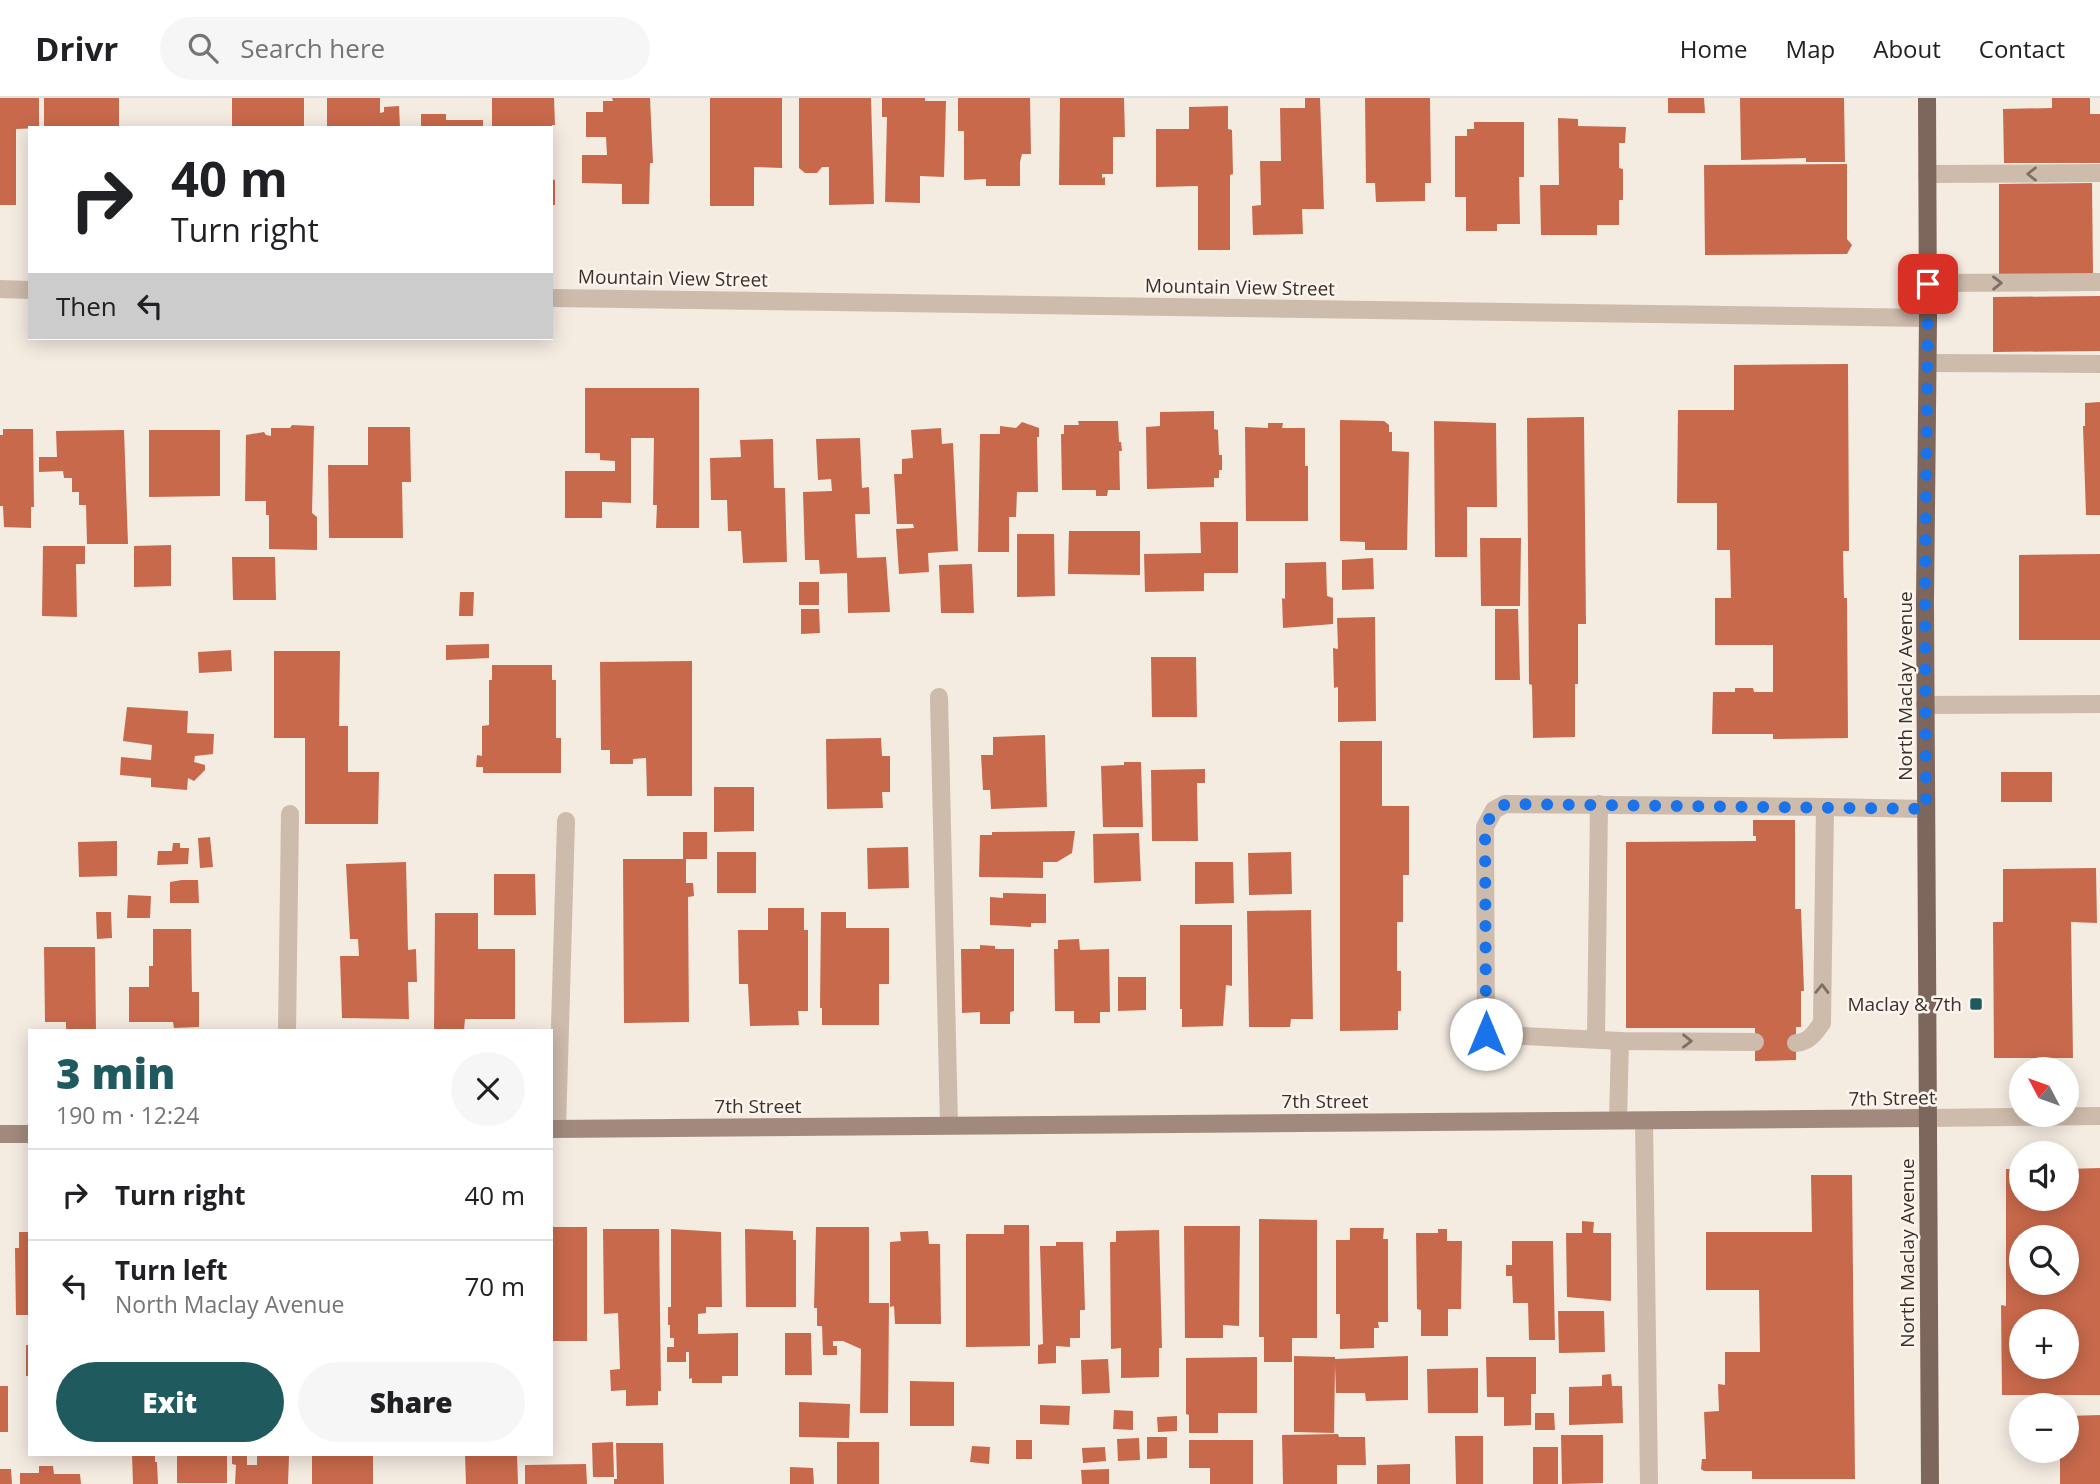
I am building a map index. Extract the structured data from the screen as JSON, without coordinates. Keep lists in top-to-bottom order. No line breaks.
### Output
{"streets":{"main road":["North Maclay Avenue"],"street":["Mountain View Street","7th Street"]},"crossings":[["Mountain View Street","North Maclay Avenue"],["North Maclay Avenue","7th Street"]],"places":{"transit":["Maclay & 7th"]},"north":"top left","page":{"header":"Drivr","search":"Search here","nav":["Home","Map","About","Contact"],"turn":["40 m","Turn right"],"then":"Then","heading":["3 min","190 m · 12:24"],"map_buttons":["+","−"],"list":[{"name":"Turn right","value":"40 m"},{"name":"Turn left","note":"North Maclay Avenue","value":"70 m"}],"buttons":["Exit","Share"]}}
